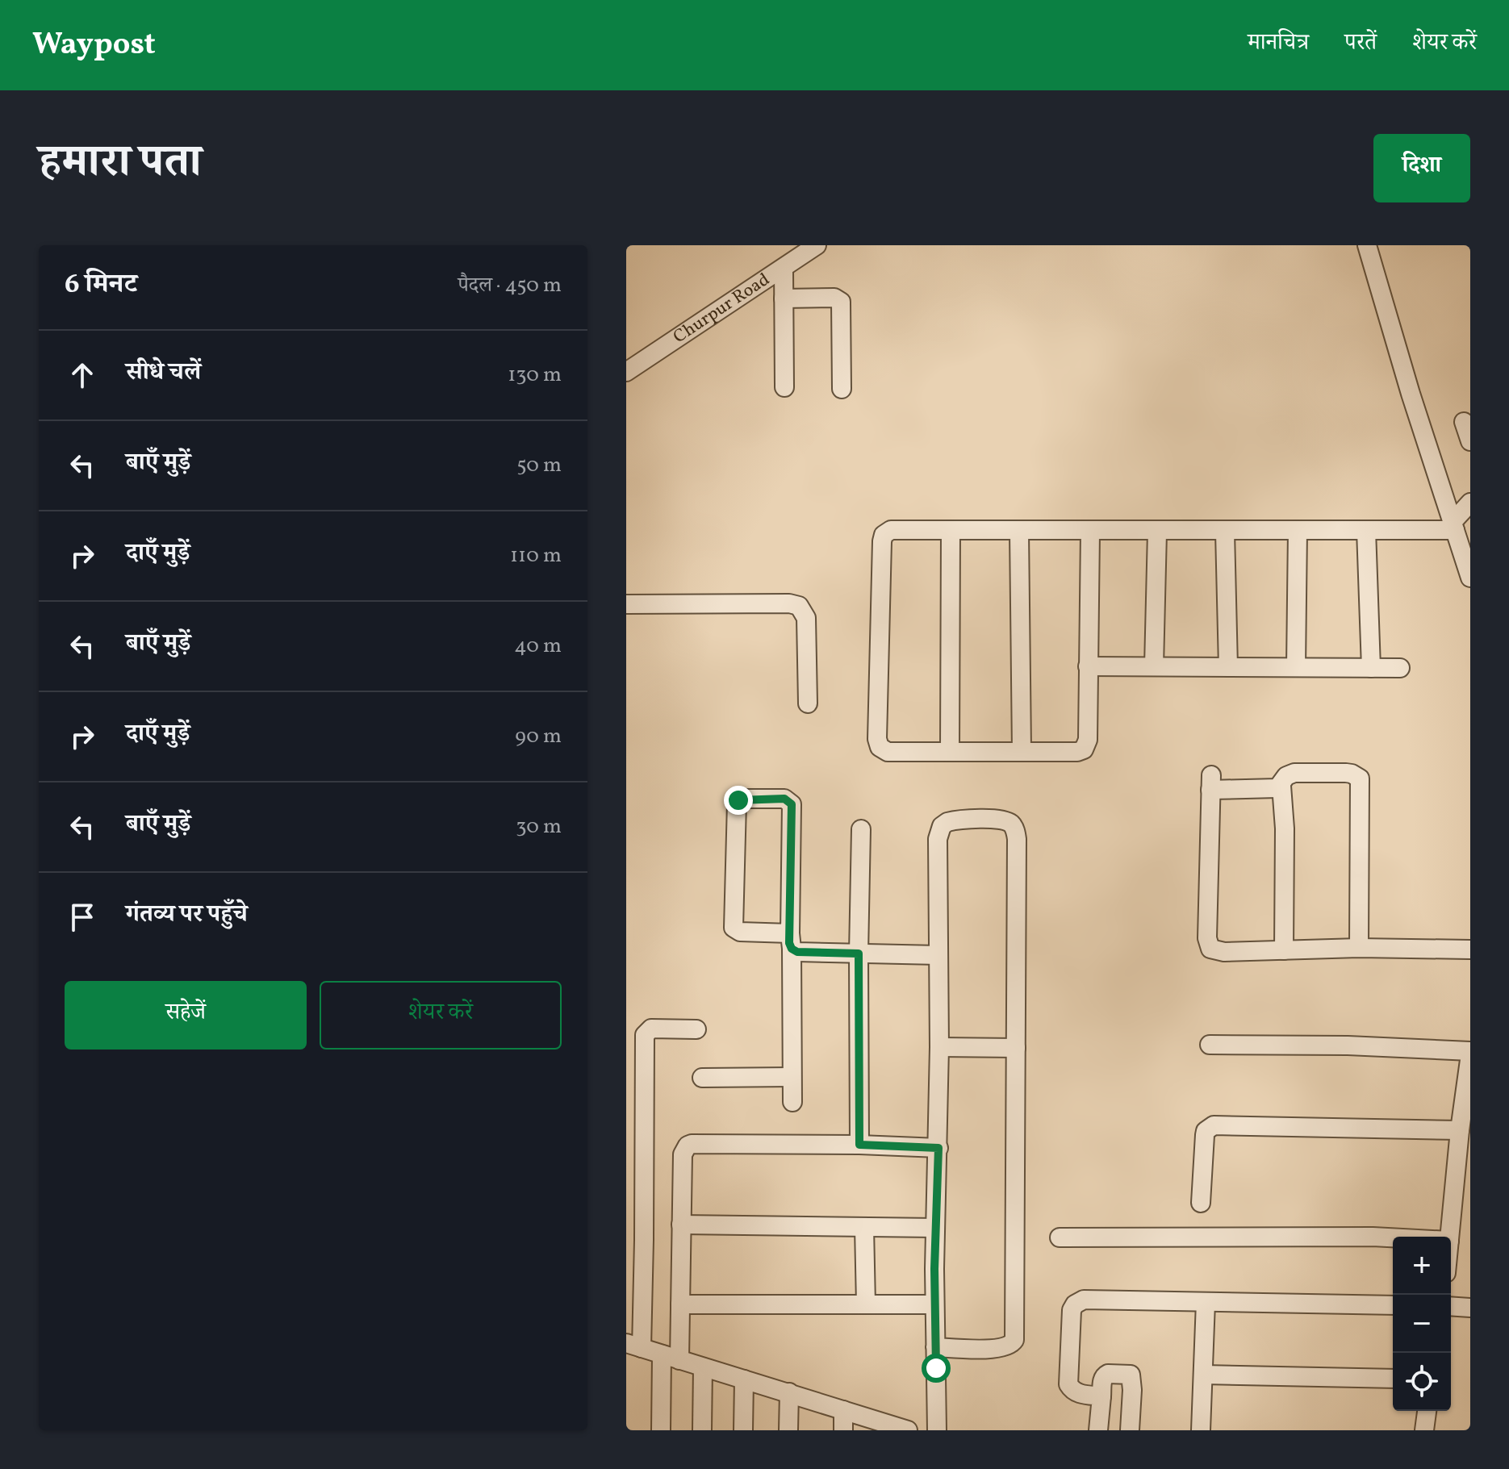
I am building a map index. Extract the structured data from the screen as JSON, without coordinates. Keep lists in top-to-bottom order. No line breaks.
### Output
{"streets":{"street":["Churpur Road"]},"page":{"header":"Waypost","nav":["मानचित्र","परतें","शेयर करें"],"title":"हमारा पता","buttons":["दिशा",["सहेजें","शेयर करें"]],"heading":["6 मिनट","पैदल · 450 m"],"list":[["सीधे चलें","130 m"],["बाएँ मुड़ें","50 m"],["दाएँ मुड़ें","110 m"],["बाएँ मुड़ें","40 m"],["दाएँ मुड़ें","90 m"],["बाएँ मुड़ें","30 m"],"गंतव्य पर पहुँचे"],"map_buttons":["+","−"]}}
